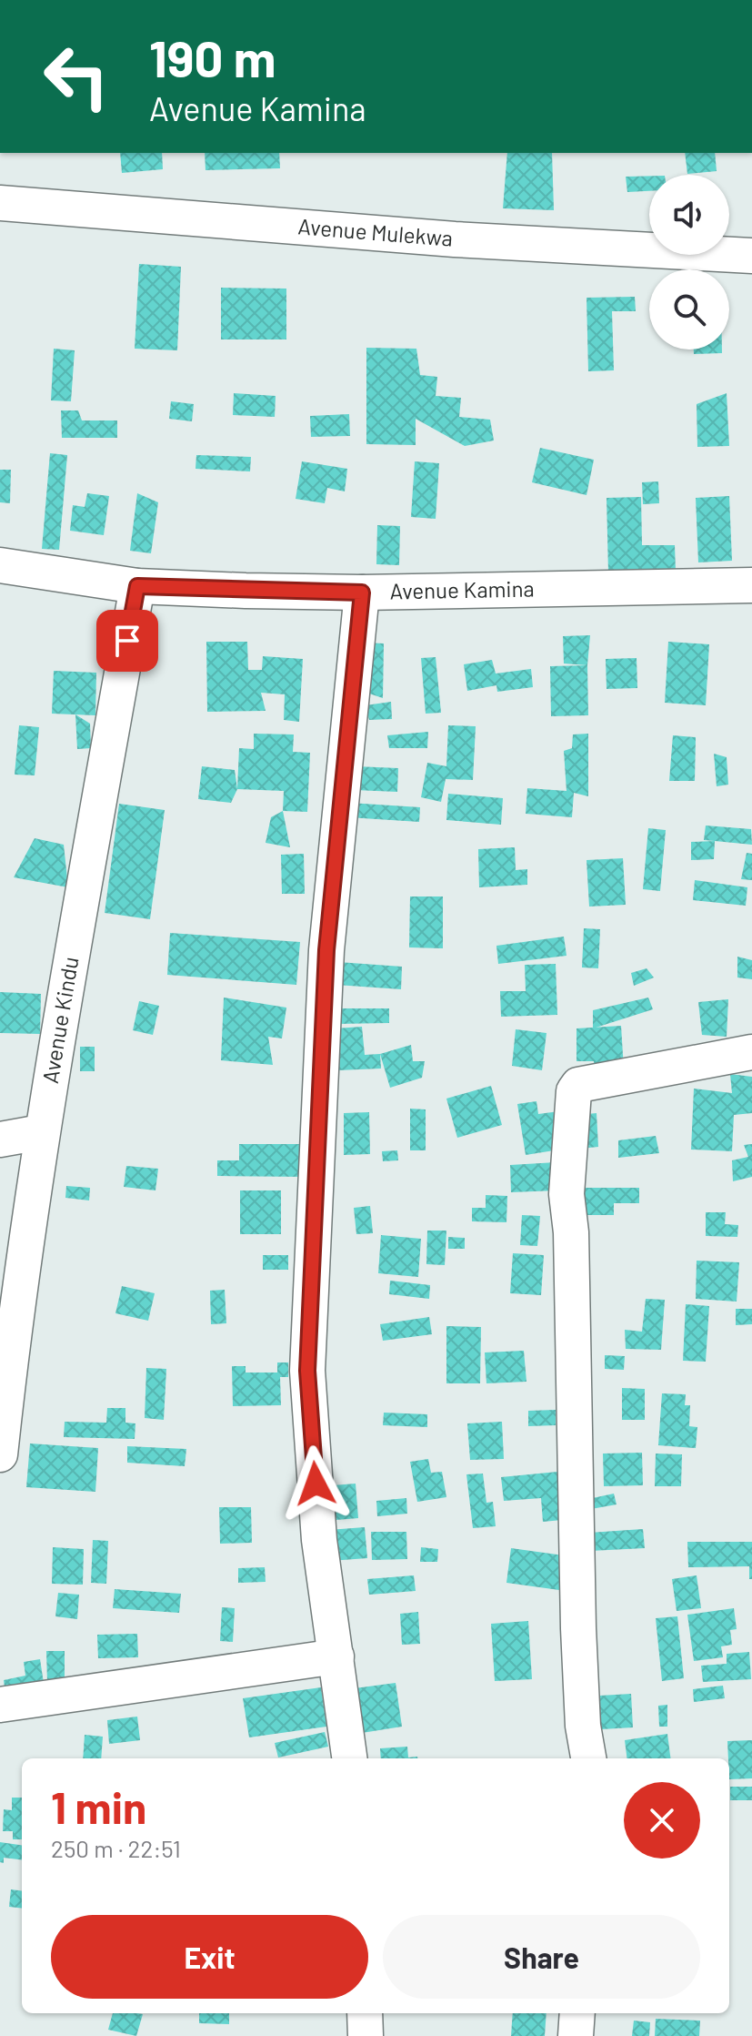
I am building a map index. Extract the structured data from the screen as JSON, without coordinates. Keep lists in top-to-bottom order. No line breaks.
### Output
{"streets":{"street":["Avenue Mulekwa","Avenue Kamina","Avenue Kindu"]},"crossings":[["Avenue Kamina","Avenue Kindu"]],"page":{"turn":["190 m","Avenue Kamina"],"heading":["1 min","250 m · 22:51"],"buttons":["Exit","Share"]}}
